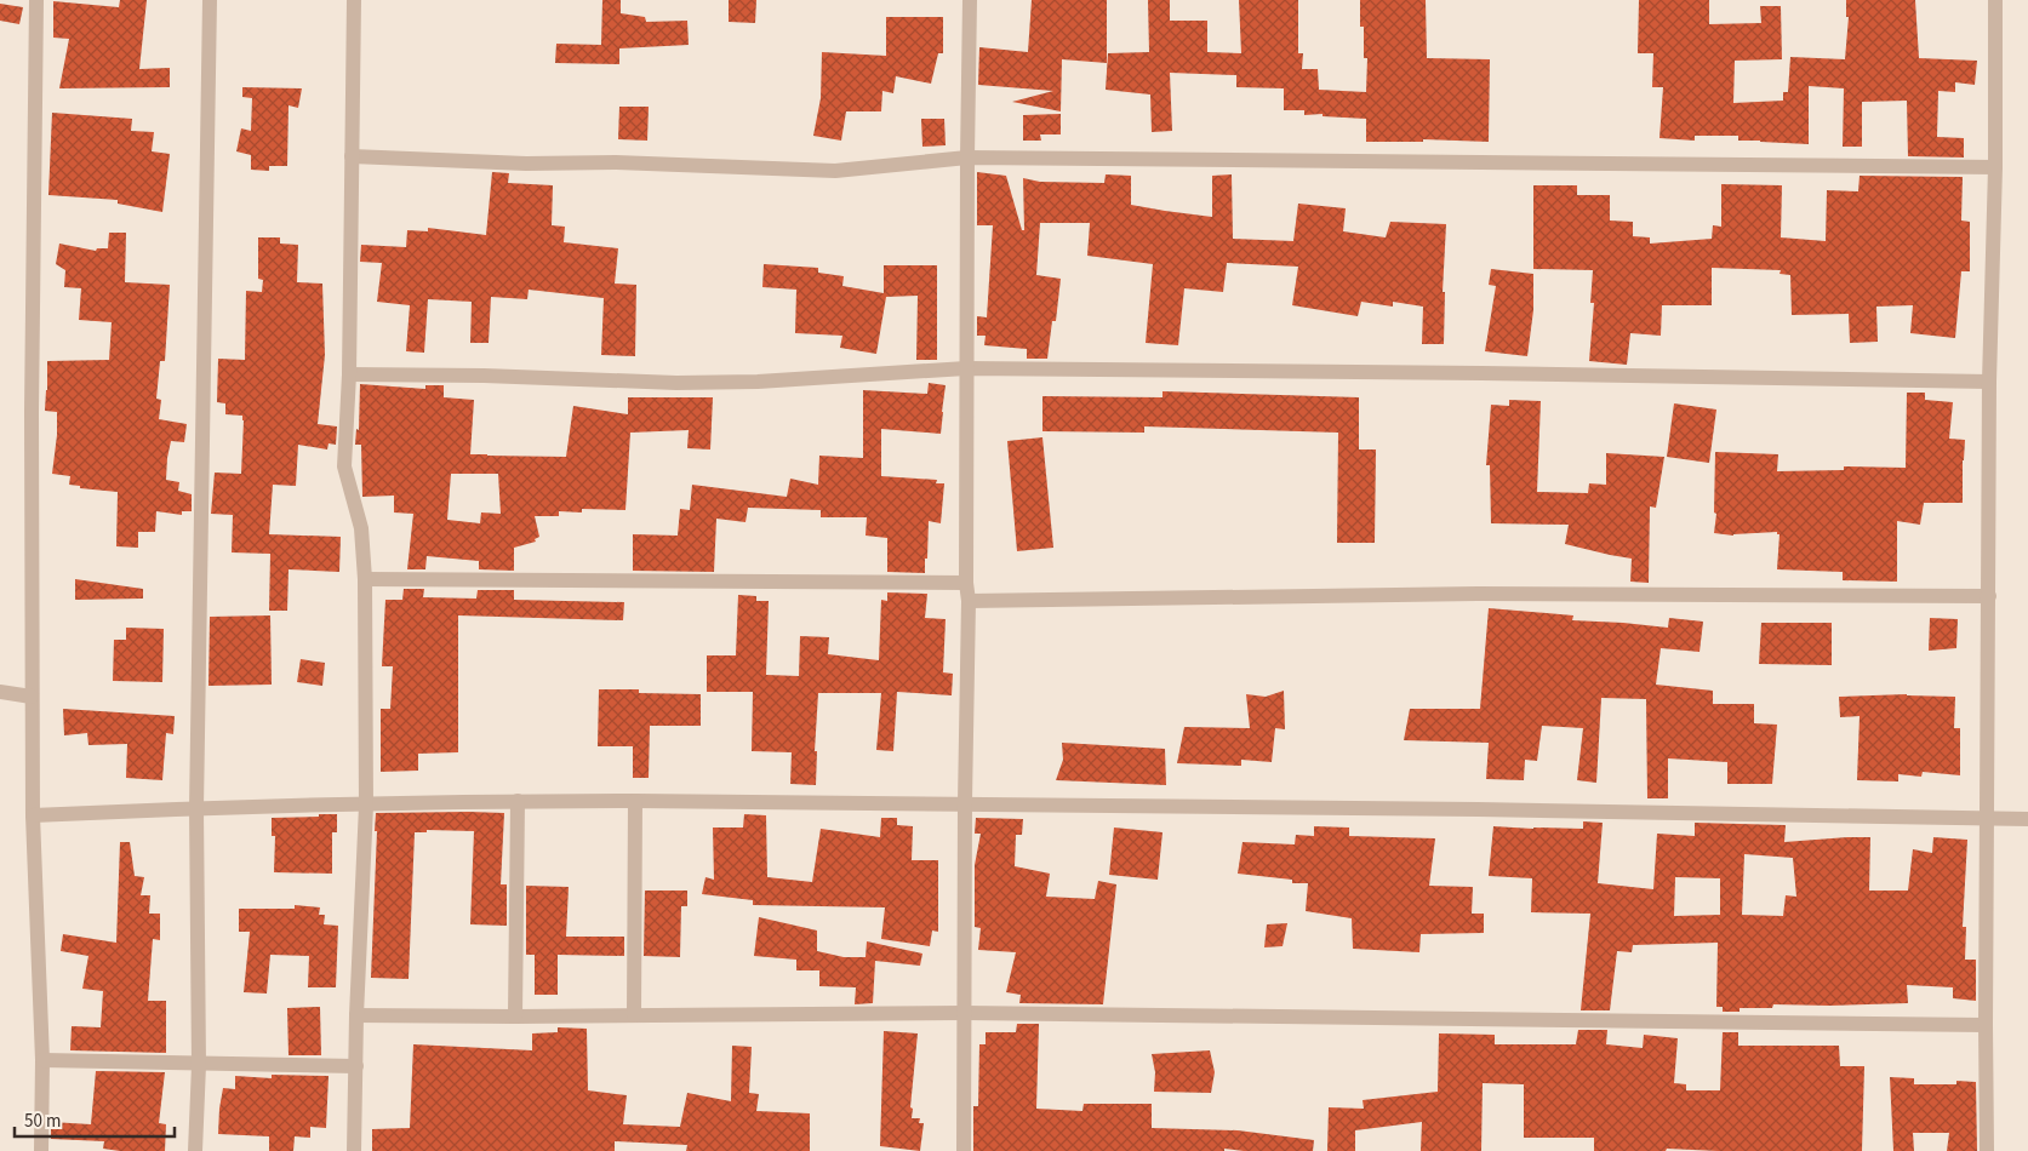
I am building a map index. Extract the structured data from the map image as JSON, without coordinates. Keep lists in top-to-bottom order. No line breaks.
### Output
{"scale_bar":"50 m"}
